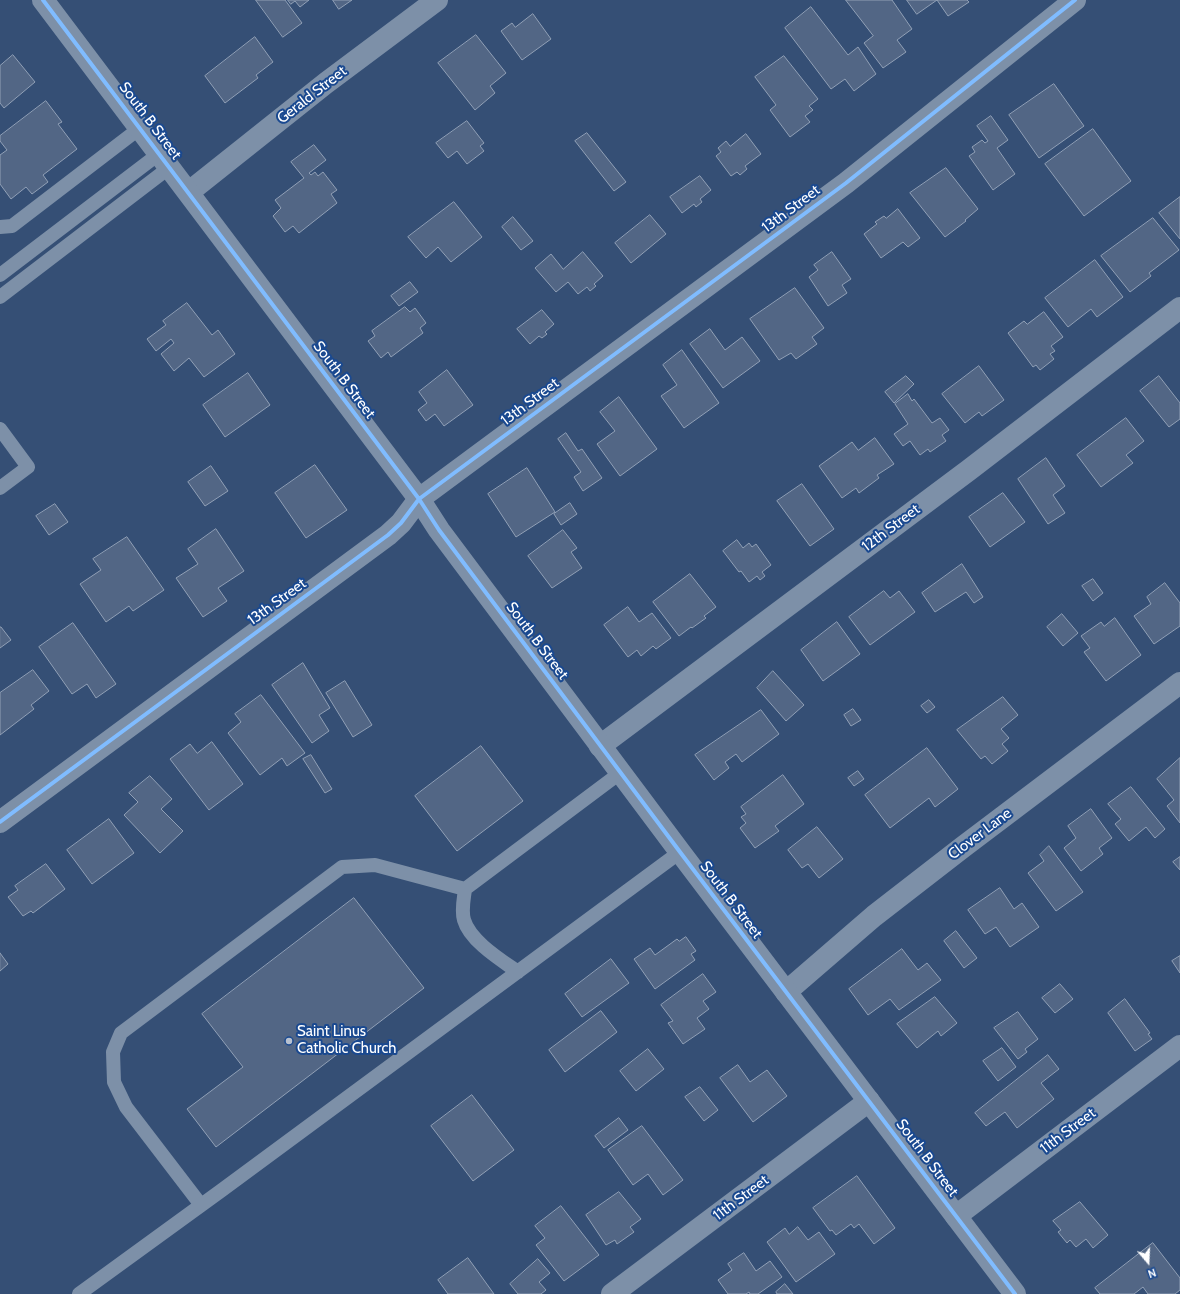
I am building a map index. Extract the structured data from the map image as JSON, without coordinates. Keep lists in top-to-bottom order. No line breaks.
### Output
{"streets":{"street":["Gerald Street","South B Street","13th Street","12th Street","Clover Lane","11th Street"]},"crossings":[["Gerald Street","South B Street"],["South B Street","13th Street"],["South B Street","12th Street"],["South B Street","Clover Lane"],["South B Street","11th Street"]],"places":["Saint Linus Catholic Church"],"north":"bottom"}
